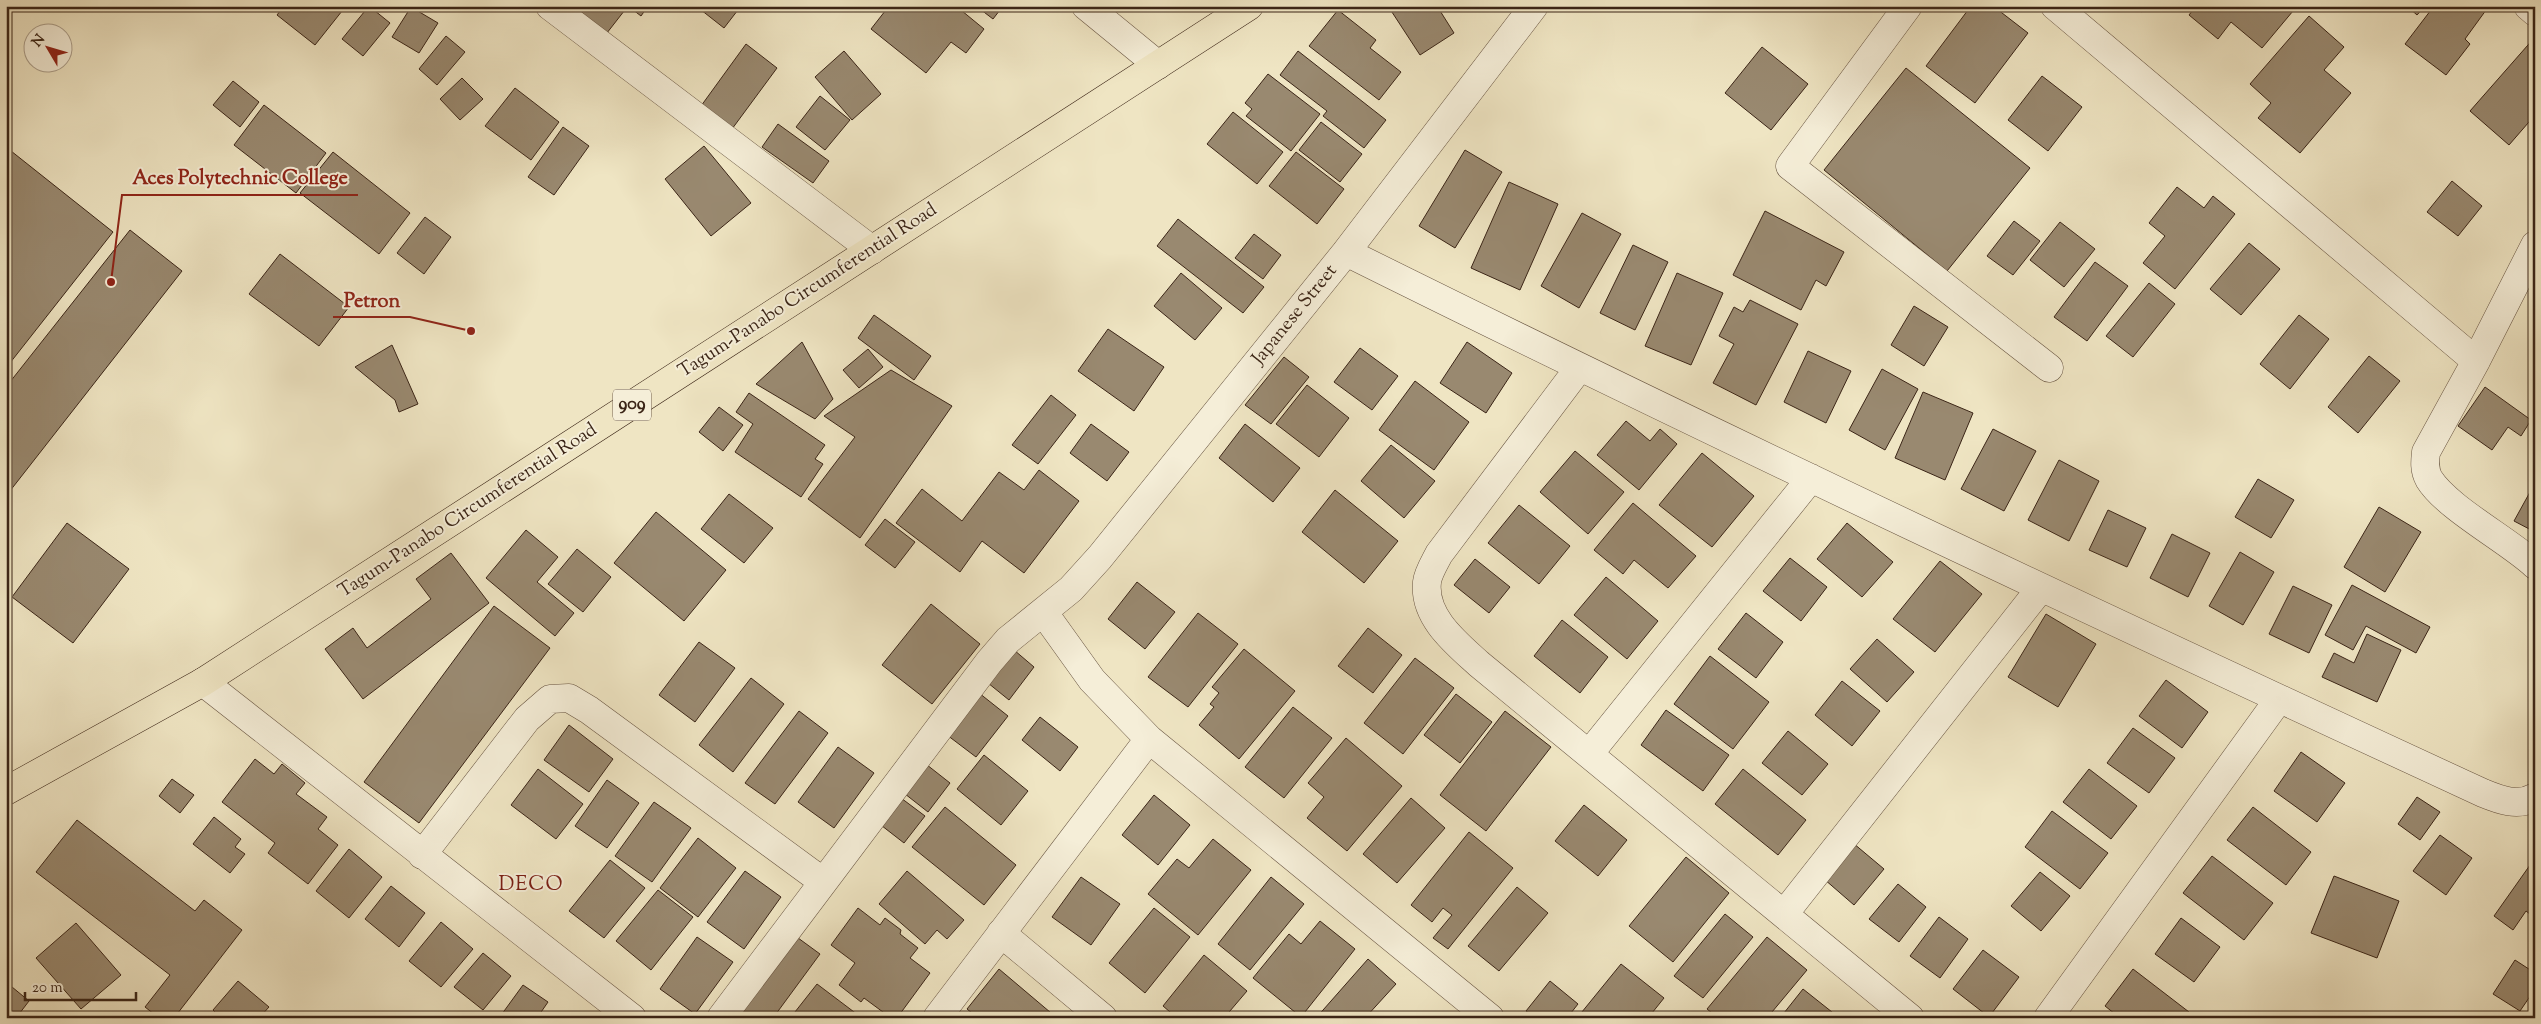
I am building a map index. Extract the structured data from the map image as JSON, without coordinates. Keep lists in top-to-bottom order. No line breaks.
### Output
{"streets":{"main road":["Tagum-Panabo Circumferential Road","909"],"street":["Japanese Street"]},"districts":["DECO"],"places":["Aces Polytechnic College","Petron"],"scale_bar":"20 m","north":"top left"}
